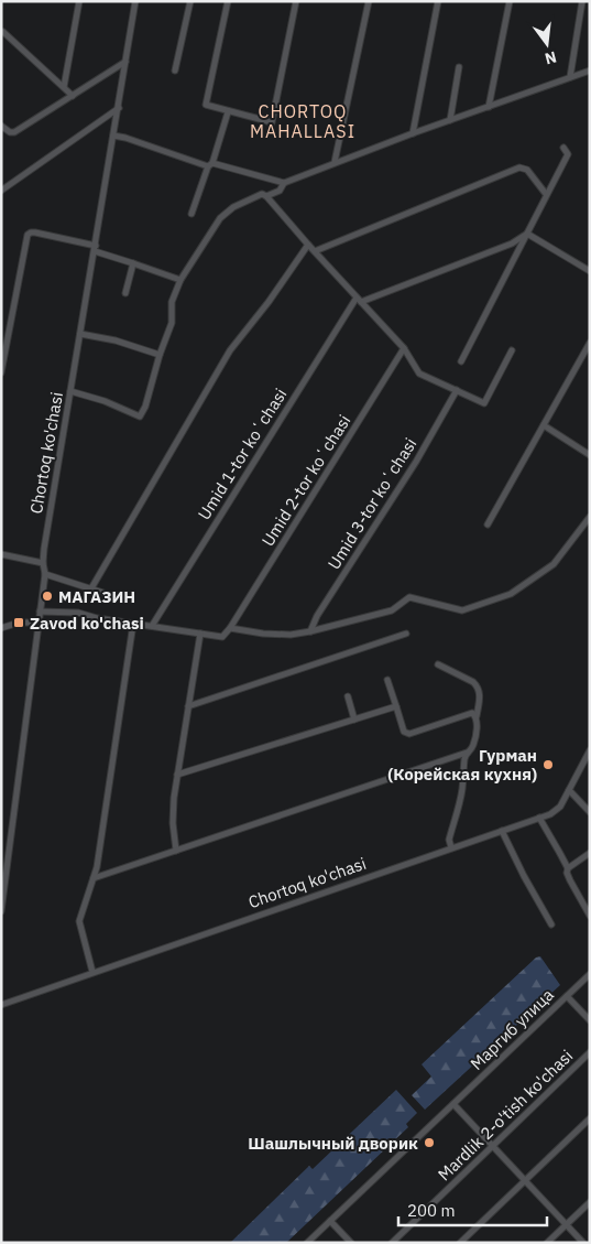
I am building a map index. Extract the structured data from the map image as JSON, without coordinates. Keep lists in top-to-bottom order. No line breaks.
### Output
{"streets":{"street":["Chortoq ko'chasi","Umid 1-tor koʻchasi","Umid 2-tor koʻchasi","Umid 3-tor koʻchasi","Маргиб улица","Mardlik 2-o'tish ko'chasi"]},"districts":["CHORTOQ MAHALLASI"],"places":{"other":["МАГАЗИН","Гурман (Корейская кухня)","Шашлычный дворик"],"transit":["Zavod ko'chasi"]},"scale_bar":"200 m","north":"bottom"}
